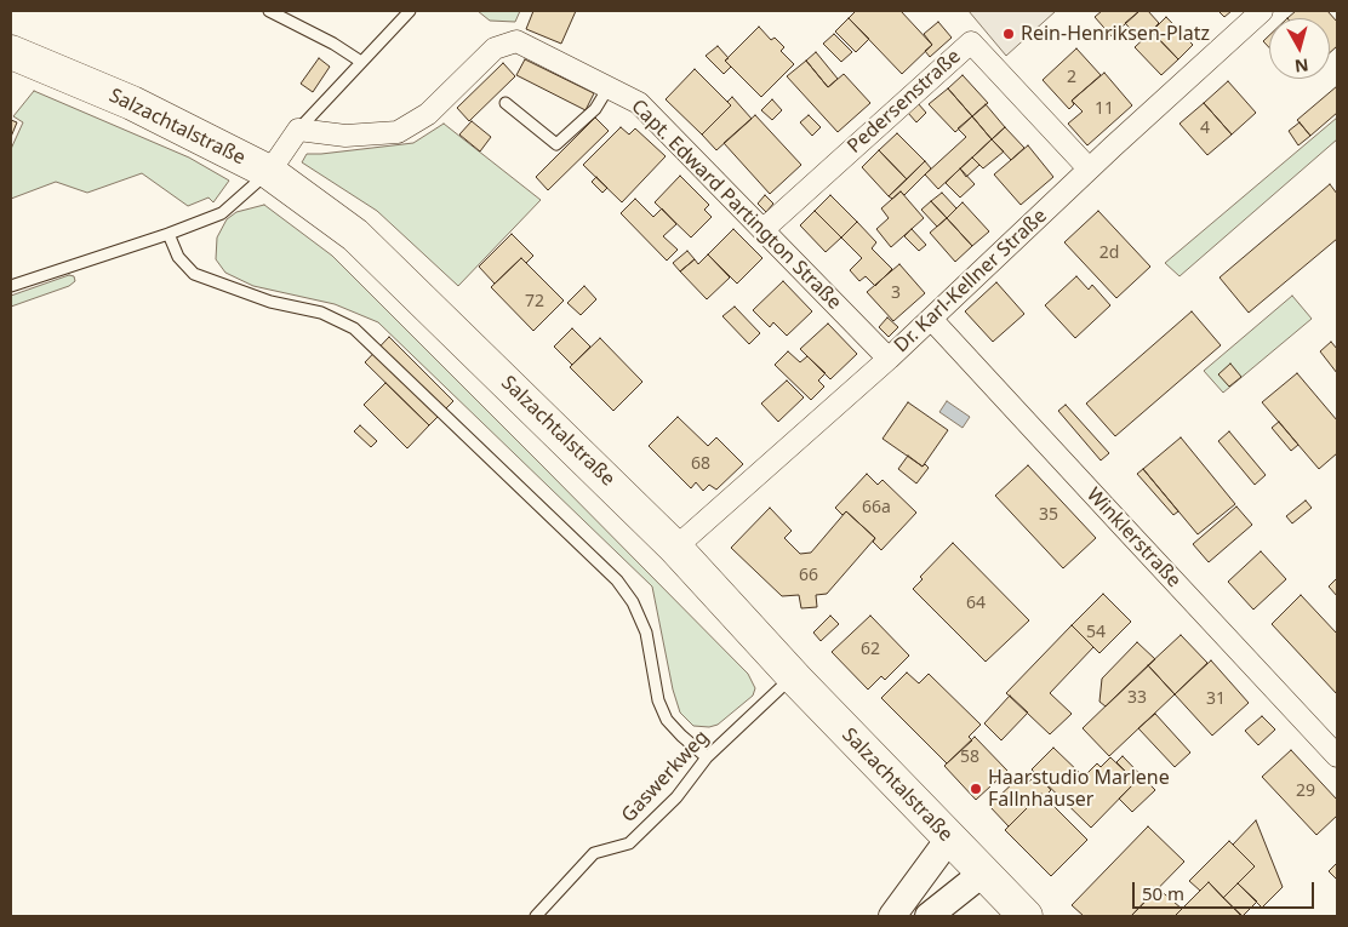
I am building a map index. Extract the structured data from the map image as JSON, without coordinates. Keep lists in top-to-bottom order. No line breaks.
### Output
{"streets":{"main road":["Salzachtalstraße"],"street":["Pedersenstraße","Capt. Edward Partington Straße","Dr. Karl-Kellner Straße","Winklerstraße"],"lane":["Gaswerkweg"]},"crossings":[["Pedersenstraße","Capt. Edward Partington Straße"],["Pedersenstraße","Dr. Karl-Kellner Straße"],["Salzachtalstraße","Dr. Karl-Kellner Straße"],["Salzachtalstraße","Gaswerkweg"],["Capt. Edward Partington Straße","Dr. Karl-Kellner Straße"],["Dr. Karl-Kellner Straße","Winklerstraße"]],"places":["Rein-Henriksen-Platz","Haarstudio Marlene Fallnhauser"],"house_numbers":["2","11","4","2d","3","72","68","66a","35","66","64","54","62","33","31","58","29"],"scale_bar":"50 m","north":"bottom"}
